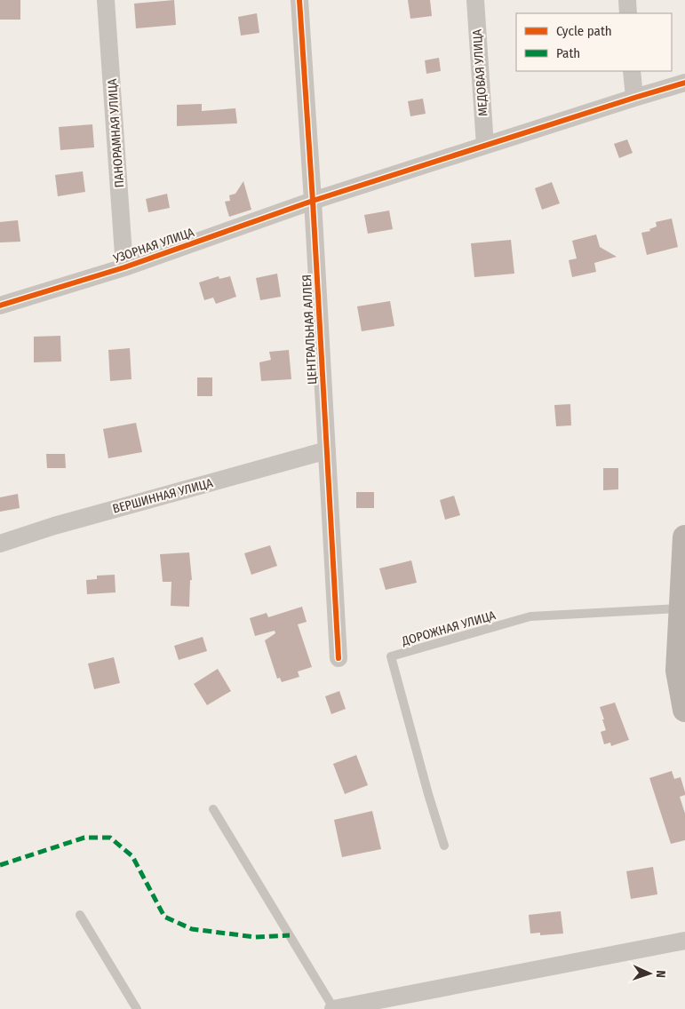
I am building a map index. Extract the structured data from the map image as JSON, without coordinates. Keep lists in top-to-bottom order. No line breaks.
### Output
{"streets":{"street":["МЕДОВАЯ УЛИЦА","ПАНОРАМНАЯ УЛИЦА","УЗОРНАЯ УЛИЦА","ЦЕНТРАЛЬНАЯ АЛЛЕЯ","ВЕРШИННАЯ УЛИЦА"],"lane":["ДОРОЖНАЯ УЛИЦА"]},"crossings":[["МЕДОВАЯ УЛИЦА","УЗОРНАЯ УЛИЦА"],["ПАНОРАМНАЯ УЛИЦА","УЗОРНАЯ УЛИЦА"],["УЗОРНАЯ УЛИЦА","ЦЕНТРАЛЬНАЯ АЛЛЕЯ"],["ЦЕНТРАЛЬНАЯ АЛЛЕЯ","ВЕРШИННАЯ УЛИЦА"]],"legend":["Cycle path","Path"],"north":"right"}
